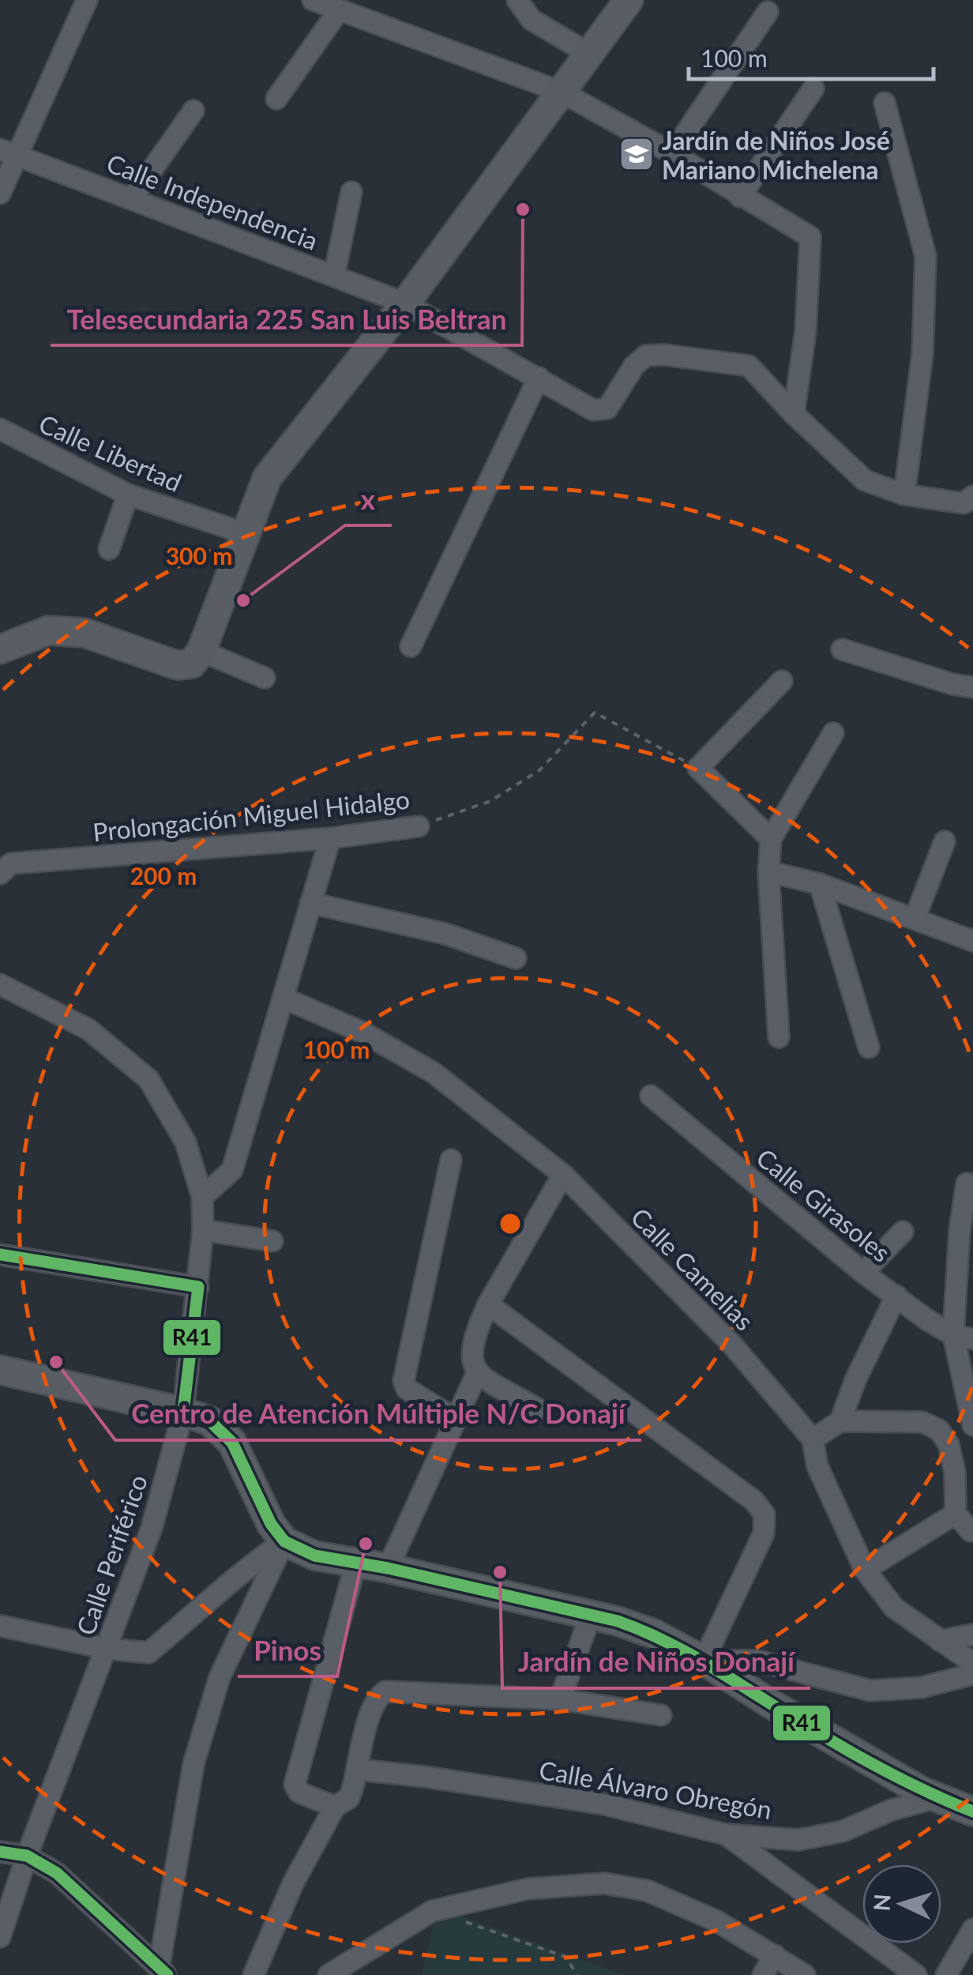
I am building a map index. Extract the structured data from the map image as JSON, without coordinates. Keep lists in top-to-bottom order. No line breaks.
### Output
{"streets":{"street":["Calle Independencia","Calle Libertad","Prolongación Miguel Hidalgo","Calle Girasoles","Calle Camelias","Calle Periférico","Calle Álvaro Obregón"]},"places":{"school or university":["Jardín de Niños José Mariano Michelena"],"other":["Telesecundaria 225 San Luis Beltran","x","Centro de Atención Múltiple N/C Donají","Pinos","Jardín de Niños Donají"]},"lines":["transit line R41"],"scale_bar":"100 m","north":"left","rings":["300 m","200 m","100 m"]}
